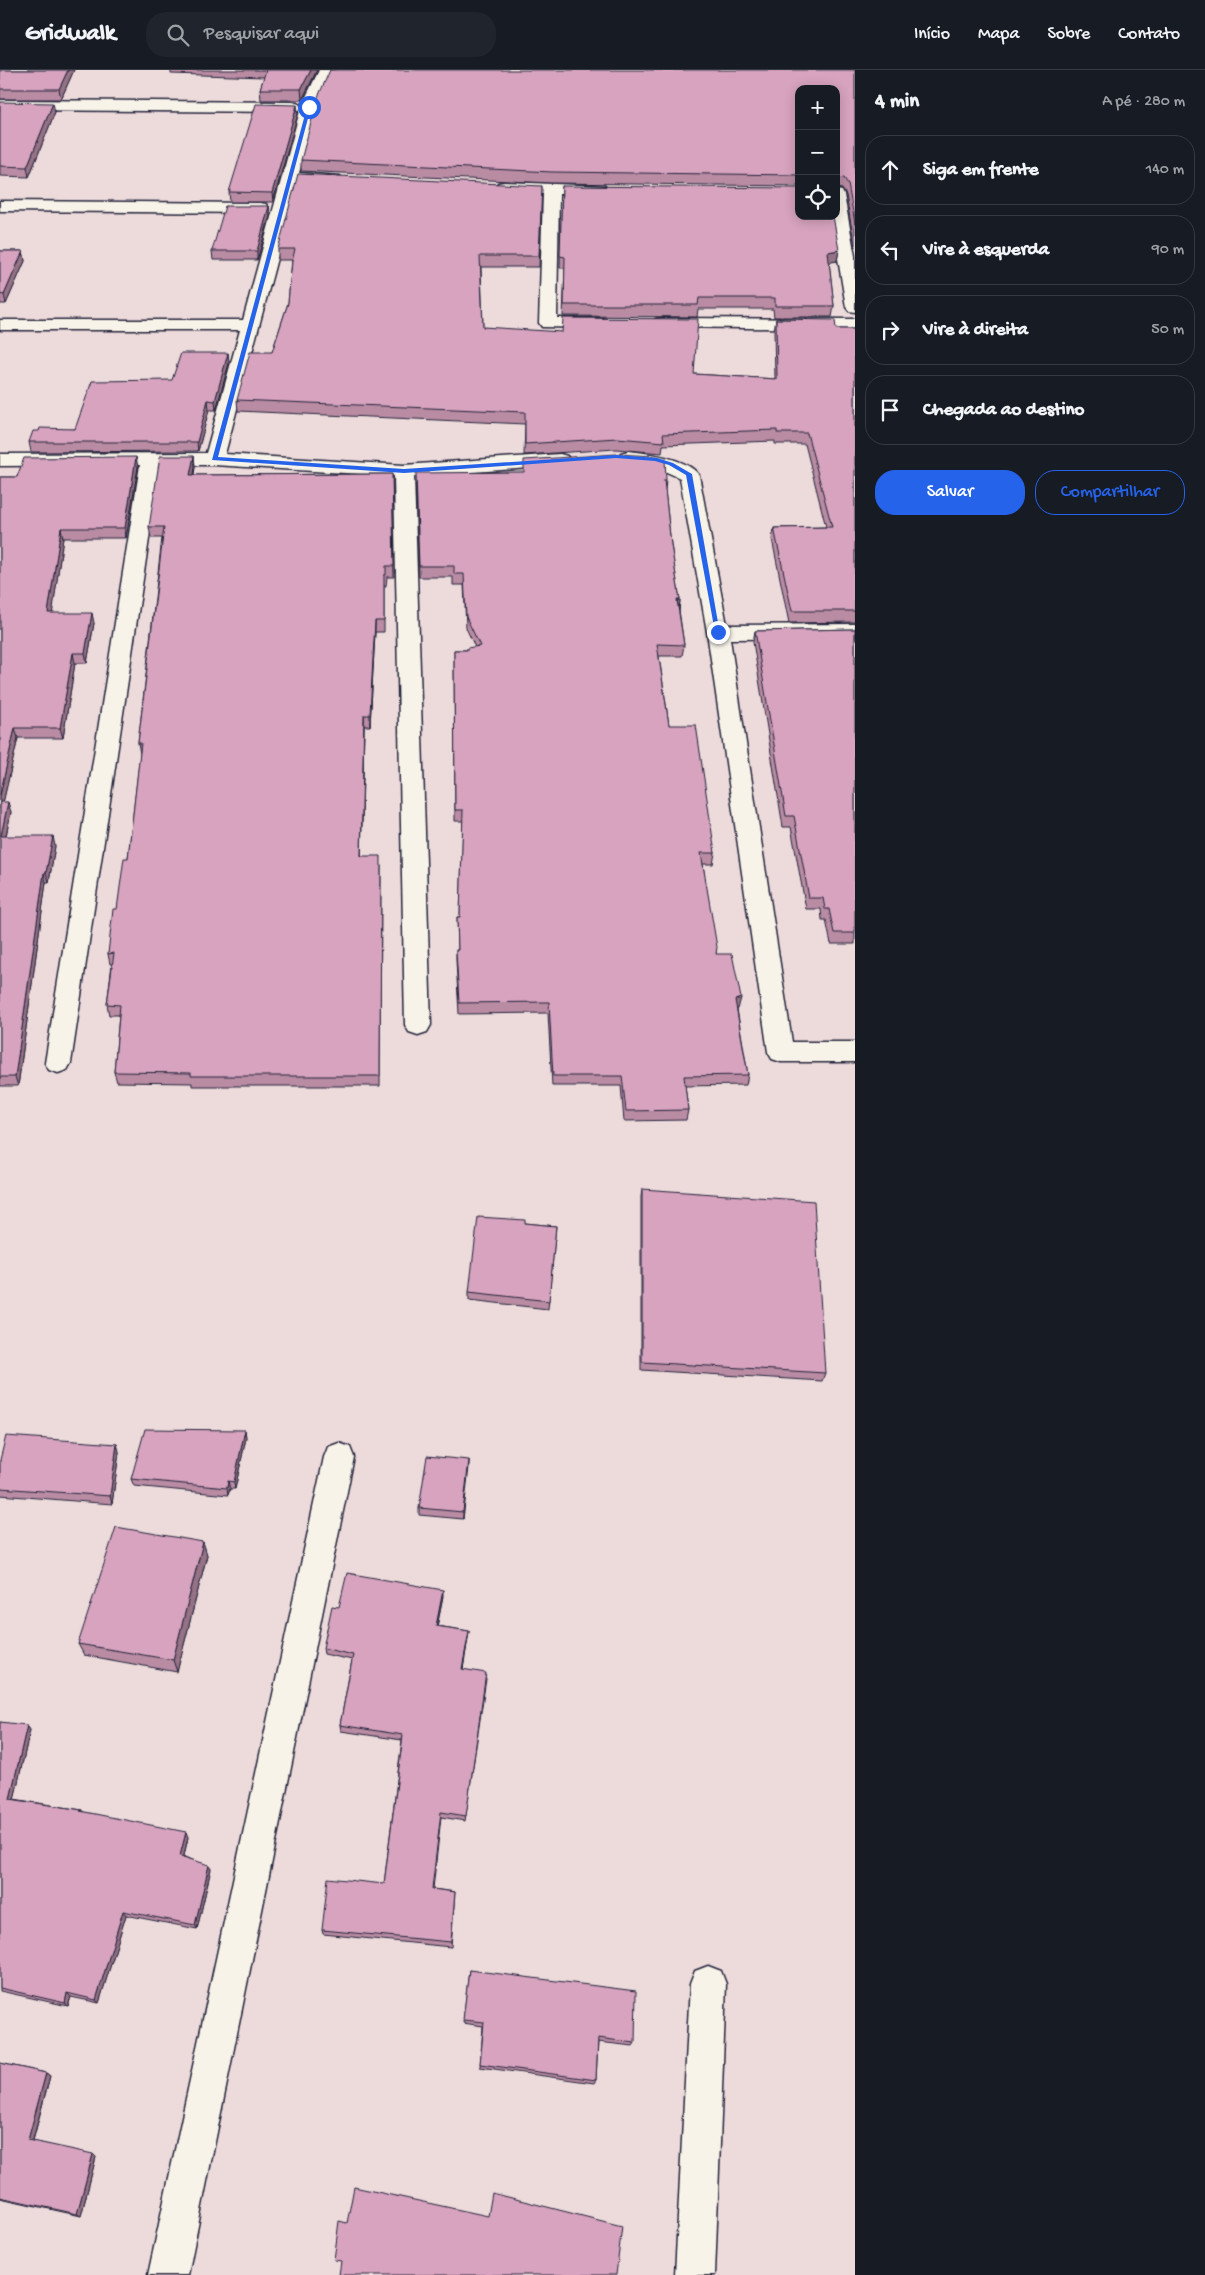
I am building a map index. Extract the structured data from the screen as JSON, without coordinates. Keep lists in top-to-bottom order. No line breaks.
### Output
{"page":{"header":"Gridwalk","search":"Pesquisar aqui","nav":["Início","Mapa","Sobre","Contato"],"heading":["4 min","A pé · 280 m"],"map_buttons":["+","−"],"list":[["Siga em frente","140 m"],["Vire à esquerda","90 m"],["Vire à direita","50 m"],"Chegada ao destino"],"buttons":["Salvar","Compartilhar"]}}
